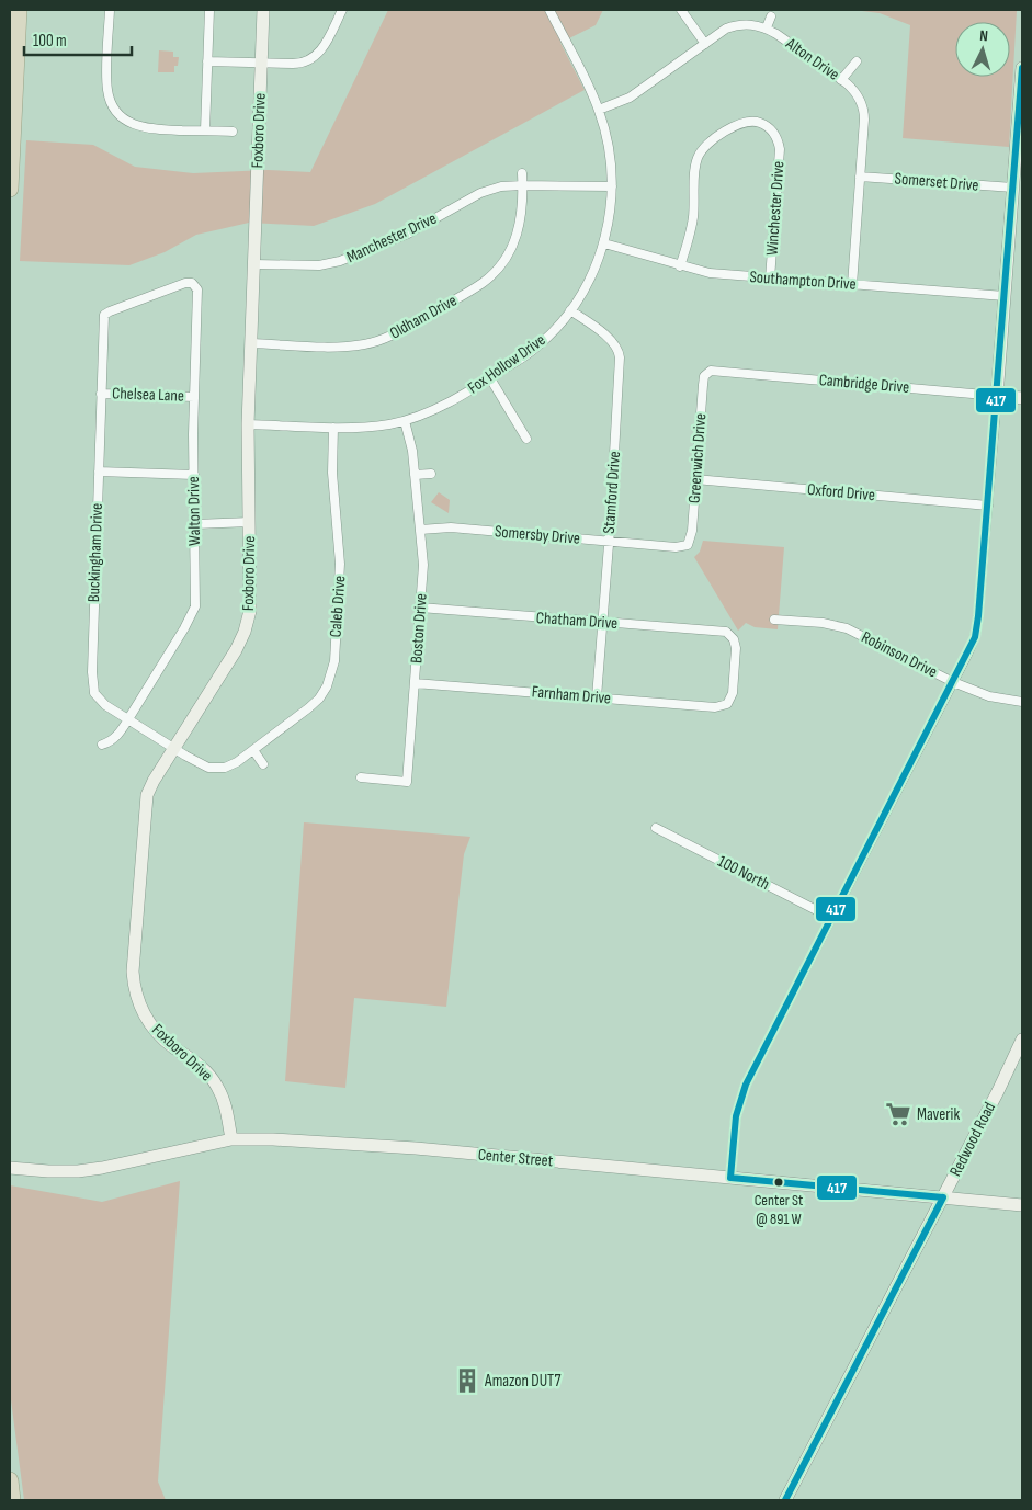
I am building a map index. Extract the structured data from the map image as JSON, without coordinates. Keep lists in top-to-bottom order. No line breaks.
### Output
{"streets":{"street":["Alton Drive","Foxboro Drive","Somerset Drive","Winchester Drive","Manchester Drive","Southampton Drive","Oldham Drive","Fox Hollow Drive","Cambridge Drive","Chelsea Lane","Greenwich Drive","Stamford Drive","Oxford Drive","Walton Drive","Somersby Drive","Buckingham Drive","Caleb Drive","Chatham Drive","Boston Drive","Robinson Drive","Farnham Drive","100 North","Redwood Road","Center Street"]},"crossings":[["Alton Drive","Somerset Drive"],["Alton Drive","Southampton Drive"],["Foxboro Drive","Manchester Drive"],["Foxboro Drive","Oldham Drive"],["Foxboro Drive","Fox Hollow Drive"],["Foxboro Drive","Buckingham Drive"],["Foxboro Drive","Caleb Drive"],["Foxboro Drive","Center Street"],["Winchester Drive","Southampton Drive"],["Manchester Drive","Oldham Drive"],["Manchester Drive","Fox Hollow Drive"],["Southampton Drive","Fox Hollow Drive"],["Fox Hollow Drive","Stamford Drive"],["Fox Hollow Drive","Caleb Drive"],["Fox Hollow Drive","Boston Drive"],["Cambridge Drive","Greenwich Drive"],["Chelsea Lane","Walton Drive"],["Chelsea Lane","Buckingham Drive"],["Greenwich Drive","Oxford Drive"],["Greenwich Drive","Somersby Drive"],["Stamford Drive","Somersby Drive"],["Stamford Drive","Chatham Drive"],["Stamford Drive","Farnham Drive"],["Walton Drive","Buckingham Drive"],["Somersby Drive","Boston Drive"],["Buckingham Drive","Caleb Drive"],["Chatham Drive","Boston Drive"],["Chatham Drive","Farnham Drive"],["Boston Drive","Farnham Drive"],["Redwood Road","Center Street"]],"places":{"supermarket":["Maverik"],"other":["Center St @ 891 W"],"building":["Amazon DUT7"]},"lines":["transit line 417"],"scale_bar":"100 m","north":"top"}
